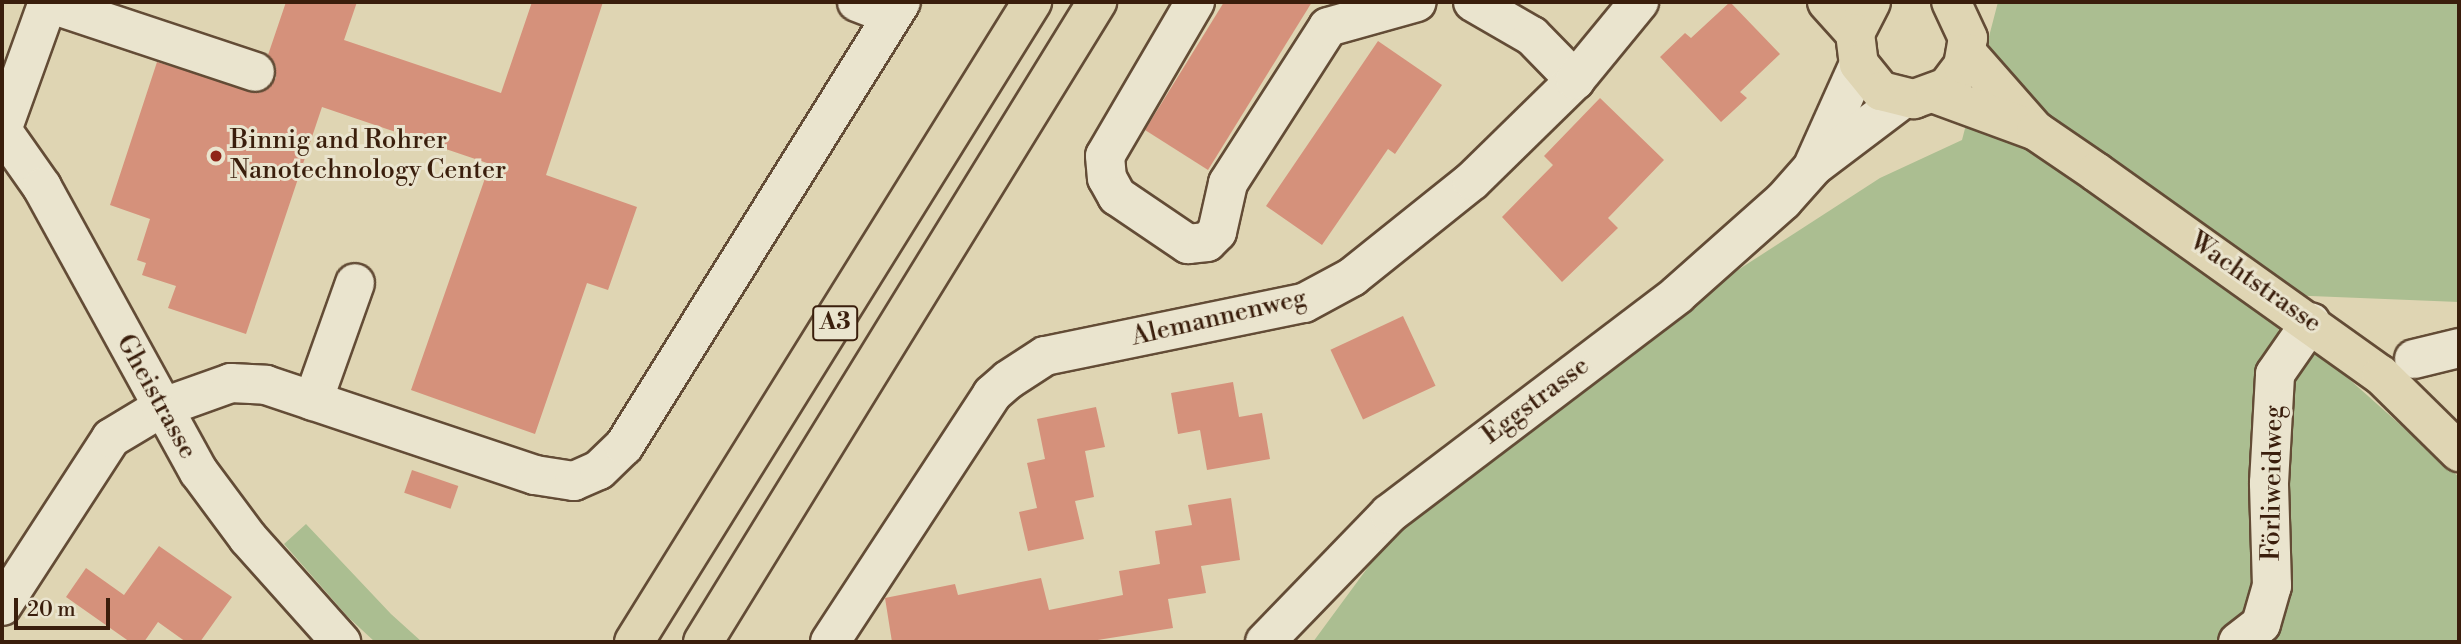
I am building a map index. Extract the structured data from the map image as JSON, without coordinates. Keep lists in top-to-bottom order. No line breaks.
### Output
{"streets":{"main road":["Wachtstrasse","A3"],"street":["Alemannenweg","Gheistrasse","Eggstrasse","Förliweidweg"]},"crossings":[["Wachtstrasse","Eggstrasse"],["Wachtstrasse","Förliweidweg"]],"places":["Binnig and Rohrer Nanotechnology Center"],"scale_bar":"20 m"}
